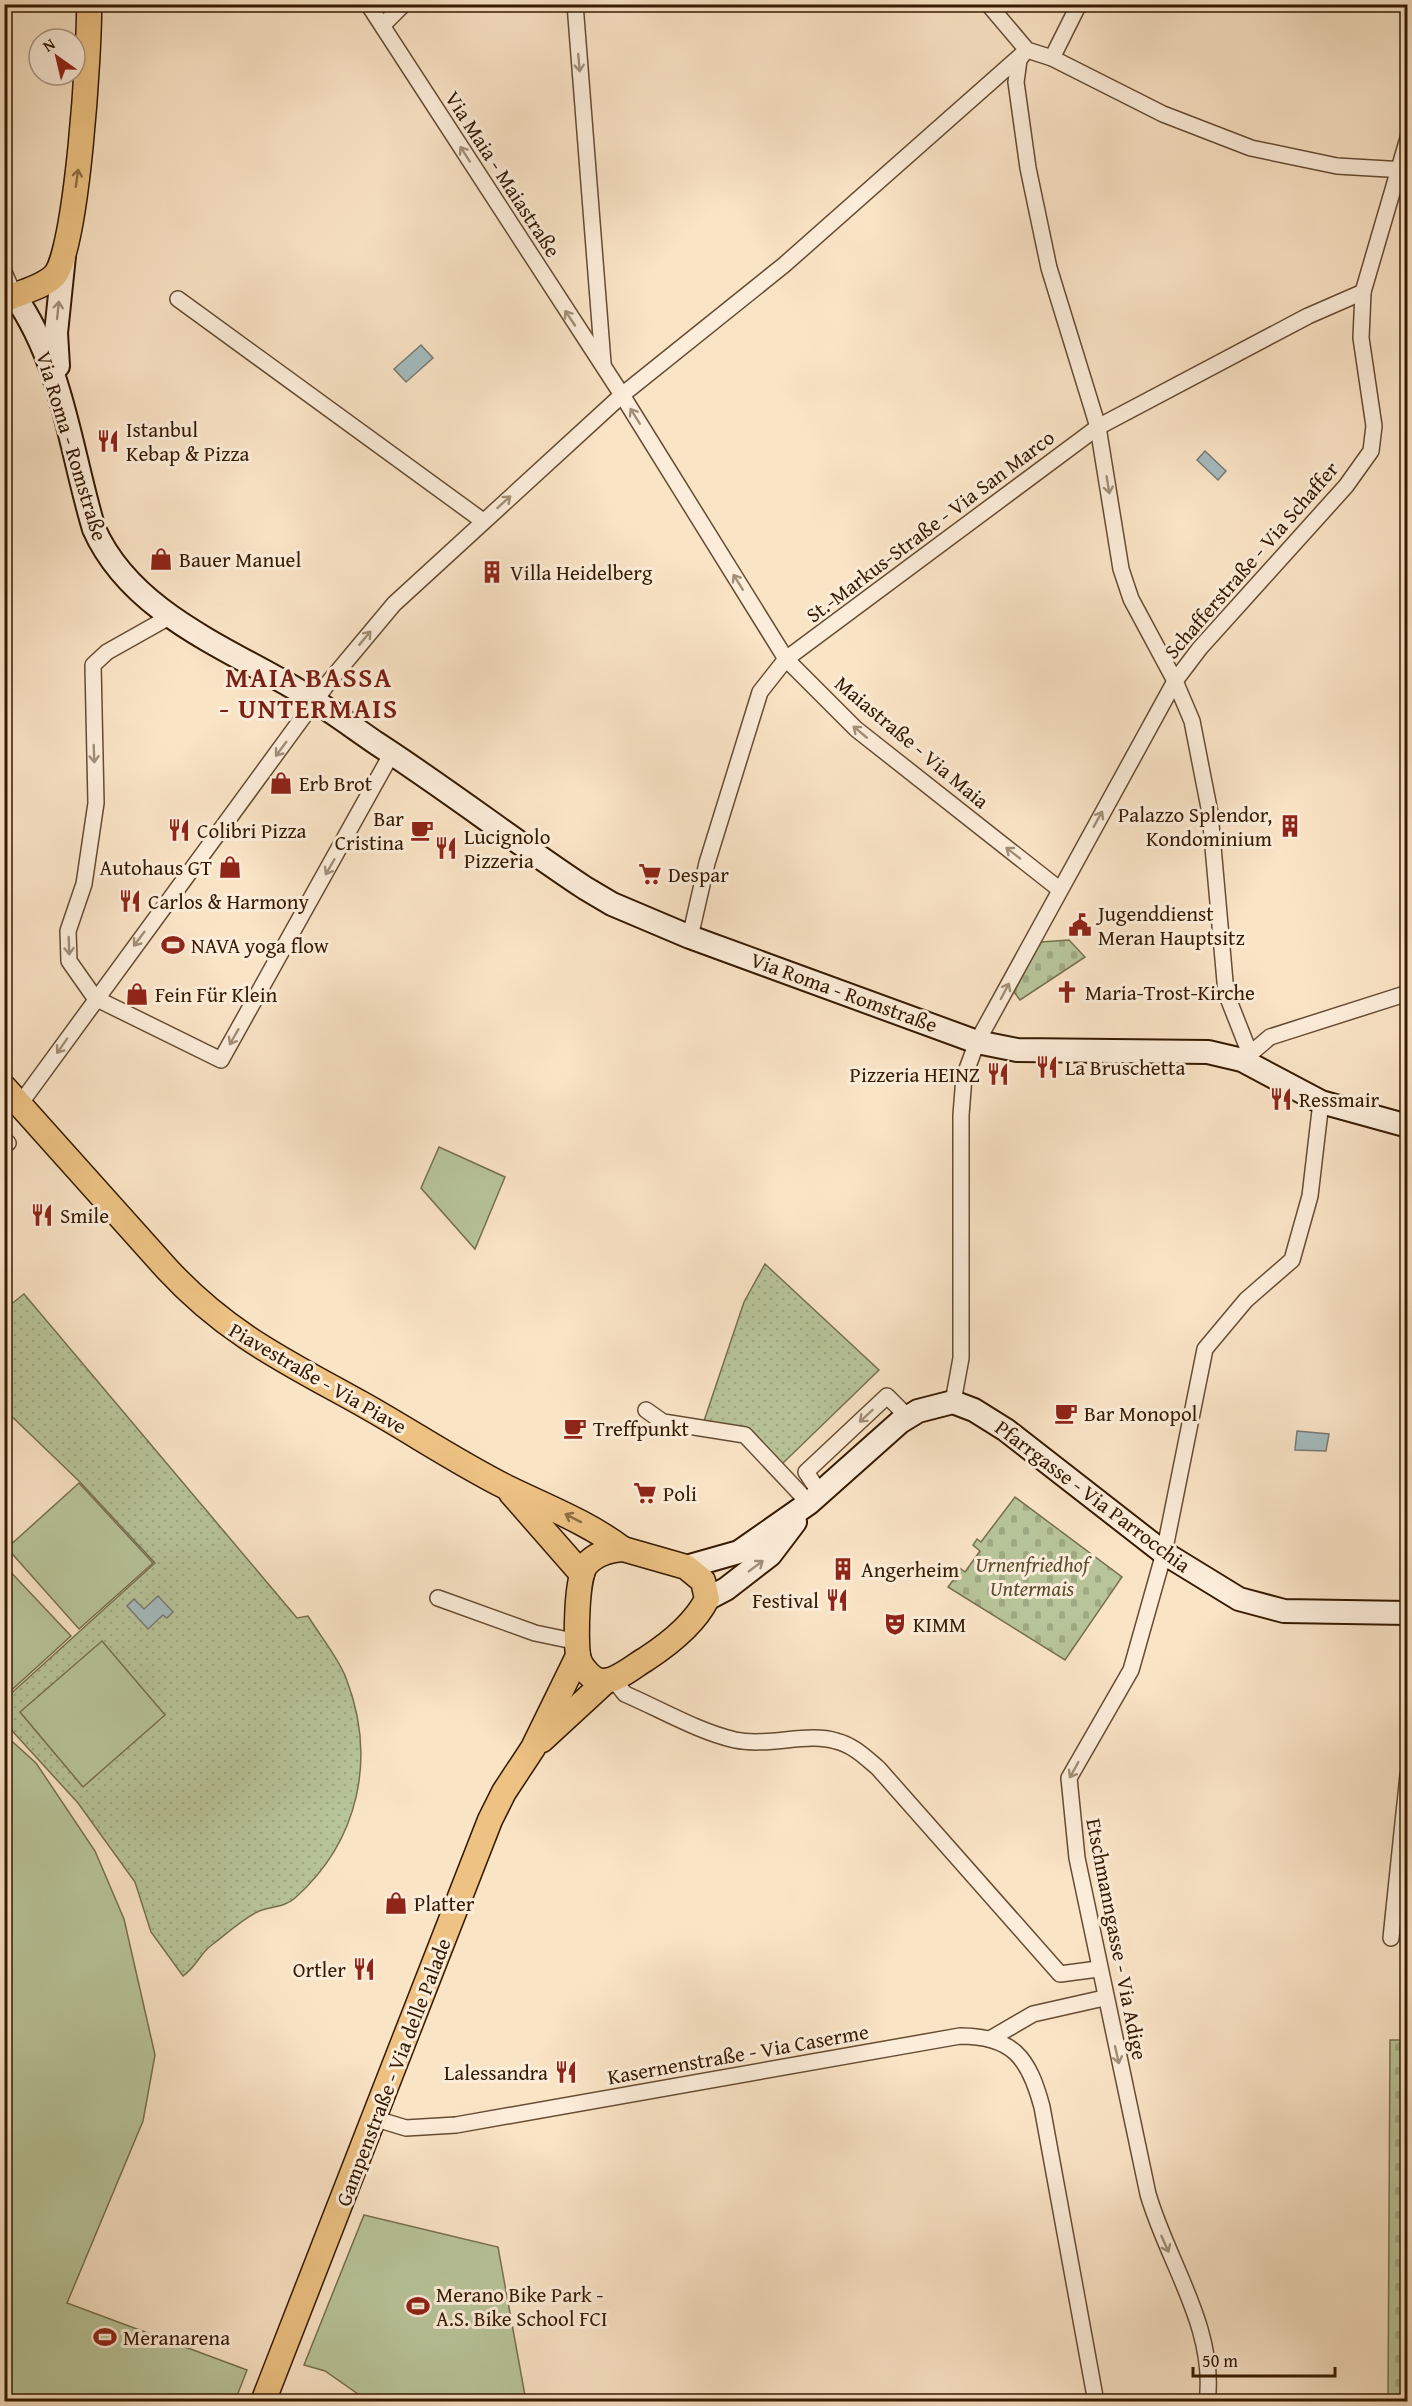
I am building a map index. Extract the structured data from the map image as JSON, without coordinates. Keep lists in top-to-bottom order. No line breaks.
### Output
{"streets":{"main road":["Piavestraße - Via Piave","Gampenstraße - Via delle Palade"],"street":["Via Maia - Maiastraße","Via Roma - Romstraße","St.-Markus-Straße - Via San Marco","Schafferstraße - Via Schaffer","Maiastraße - Via Maia","Pfarrgasse - Via Parrocchia","Etschmanngasse - Via Adige","Kasernenstraße - Via Caserme"]},"crossings":[["Via Maia - Maiastraße","Maiastraße - Via Maia"],["Via Roma - Romstraße","St.-Markus-Straße - Via San Marco"],["Via Roma - Romstraße","Schafferstraße - Via Schaffer"],["Via Roma - Romstraße","Etschmanngasse - Via Adige"],["St.-Markus-Straße - Via San Marco","Schafferstraße - Via Schaffer"],["St.-Markus-Straße - Via San Marco","Maiastraße - Via Maia"],["Schafferstraße - Via Schaffer","Maiastraße - Via Maia"],["Schafferstraße - Via Schaffer","Pfarrgasse - Via Parrocchia"],["Piavestraße - Via Piave","Gampenstraße - Via delle Palade"],["Pfarrgasse - Via Parrocchia","Etschmanngasse - Via Adige"],["Kasernenstraße - Via Caserme","Gampenstraße - Via delle Palade"]],"one_way":["Via Maia - Maiastraße","Maiastraße - Via Maia"],"districts":["MAIA BASSA - UNTERMAIS"],"parks":["Urnenfriedhof Untermais"],"places":{"restaurant":["Istanbul Kebap & Pizza","Colibri Pizza","Lucignolo Pizzeria","Carlos & Harmony","La Bruschetta","Pizzeria HEINZ","Ressmair","Smile","Festival","Ortler","Lalessandra"],"shop":["Bauer Manuel","Erb Brot","Autohaus GT","Fein Für Klein","Platter"],"building":["Villa Heidelberg","Palazzo Splendor, Kondominium","Angerheim"],"cafe":["Bar Cristina","Bar Monopol","Treffpunkt"],"supermarket":["Despar","Poli"],"public building":["Jugenddienst Meran Hauptsitz"],"sports":["NAVA yoga flow","Merano Bike Park - A.S. Bike School FCI","Meranarena"],"church":["Maria-Trost-Kirche"],"theatre":["KIMM"]},"scale_bar":"50 m","north":"top left"}
